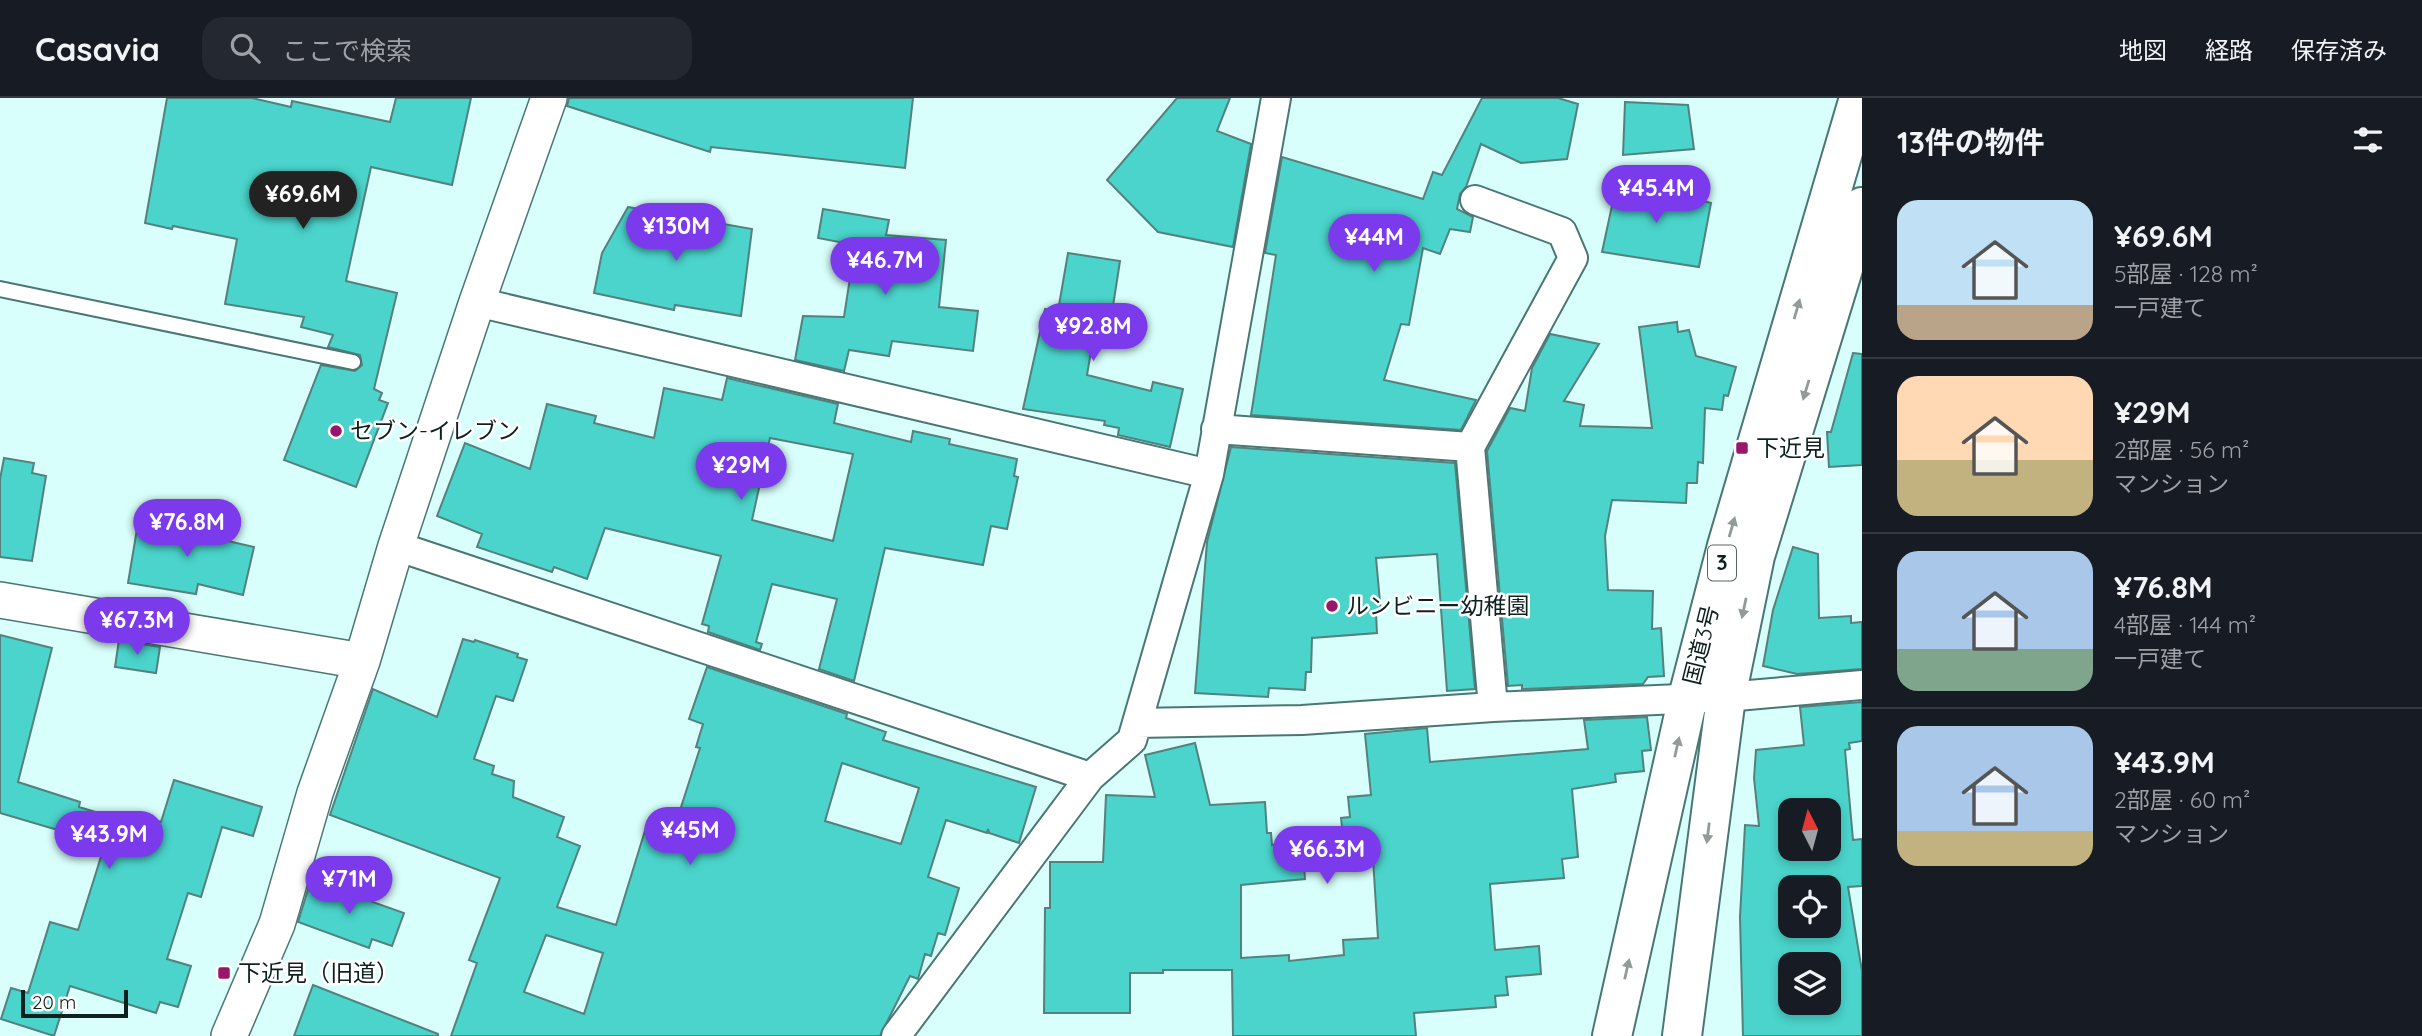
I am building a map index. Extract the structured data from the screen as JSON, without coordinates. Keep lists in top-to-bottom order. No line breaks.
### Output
{"streets":{"highway":["3","国道3号"]},"places":{"other":["セブン-イレブン","ルンビニー幼稚園"],"transit":["下近見","下近見（旧道）"]},"scale_bar":"20 m","north":"top","page":{"header":"Casavia","search":"ここで検索","nav":["地図","経路","保存済み"],"heading":"13件の物件","price":["¥45.4M","¥69.6M","¥130M","¥44M","¥46.7M","¥92.8M","¥29M","¥76.8M","¥67.3M","¥45M","¥43.9M","¥66.3M","¥71M"],"list":[{"name":"¥69.6M","note":"5部屋 · 128 m² · 一戸建て"},{"name":"¥29M","note":"2部屋 · 56 m² · マンション"},{"name":"¥76.8M","note":"4部屋 · 144 m² · 一戸建て"},{"name":"¥43.9M","note":"2部屋 · 60 m² · マンション"}],"scale":"20 m"}}
